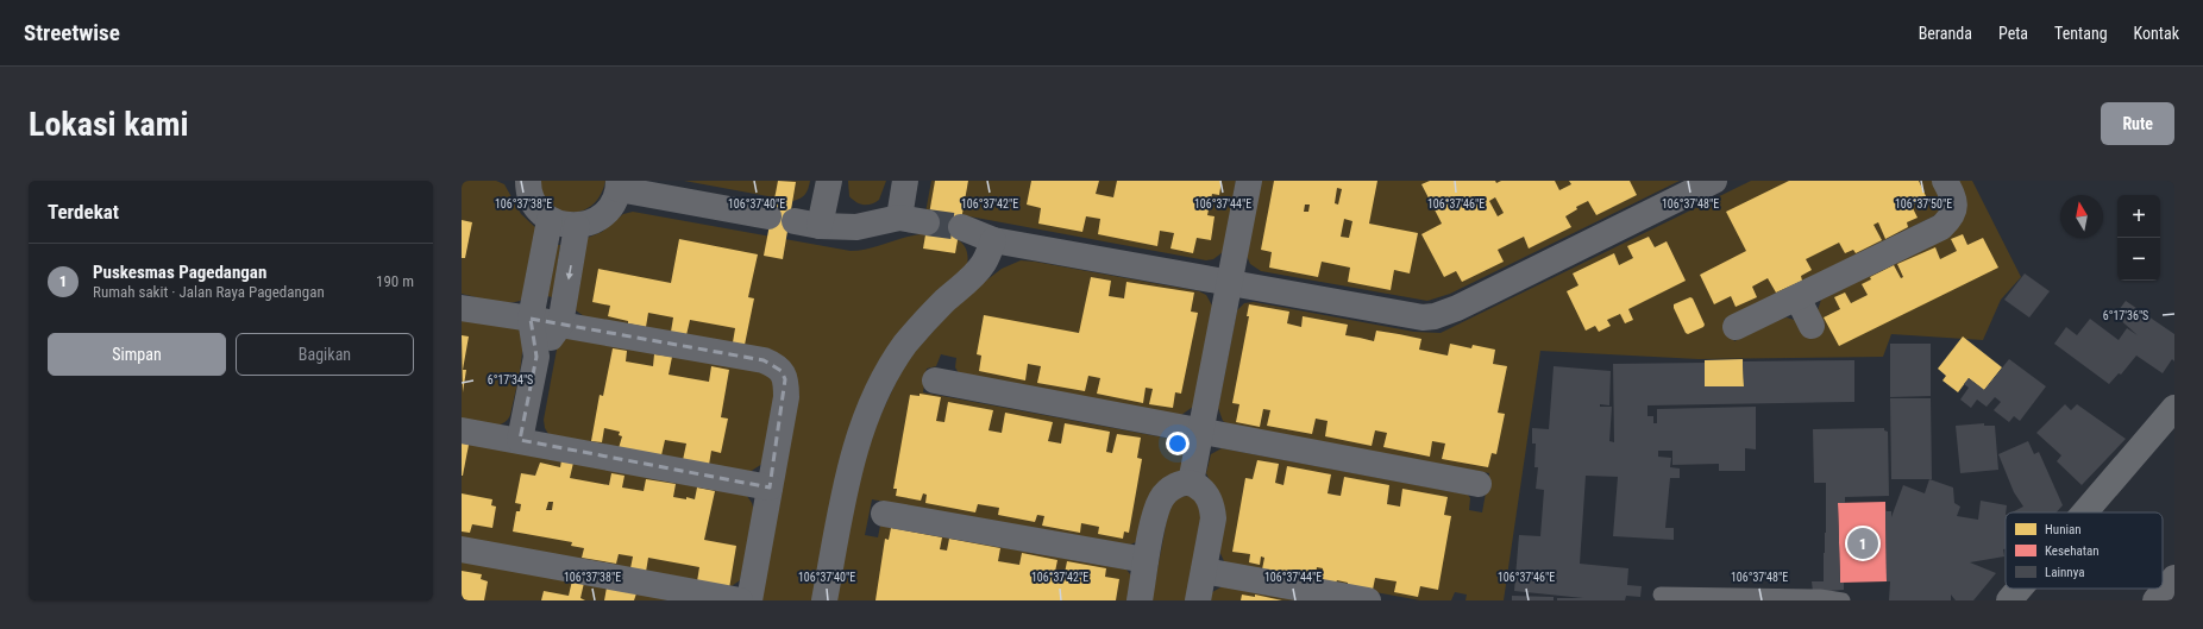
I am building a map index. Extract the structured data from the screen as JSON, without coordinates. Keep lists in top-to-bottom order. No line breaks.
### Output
{"legend":["Hunian","Kesehatan","Lainnya"],"north":"top","page":{"header":"Streetwise","nav":["Beranda","Peta","Tentang","Kontak"],"buttons":["Rute",["Simpan","Bagikan"]],"title":"Lokasi kami","heading":"Terdekat","map_buttons":["+","−"],"list":[{"mark":"1","name":"Puskesmas Pagedangan","note":"Rumah sakit · Jalan Raya Pagedangan","value":"190 m"}],"pins":"1"},"coordinates":["106°37'38\"E","106°37'40\"E","106°37'42\"E","106°37'44\"E","106°37'46\"E","106°37'48\"E","106°37'50\"E","6°17'36\"S","6°17'34\"S"]}
